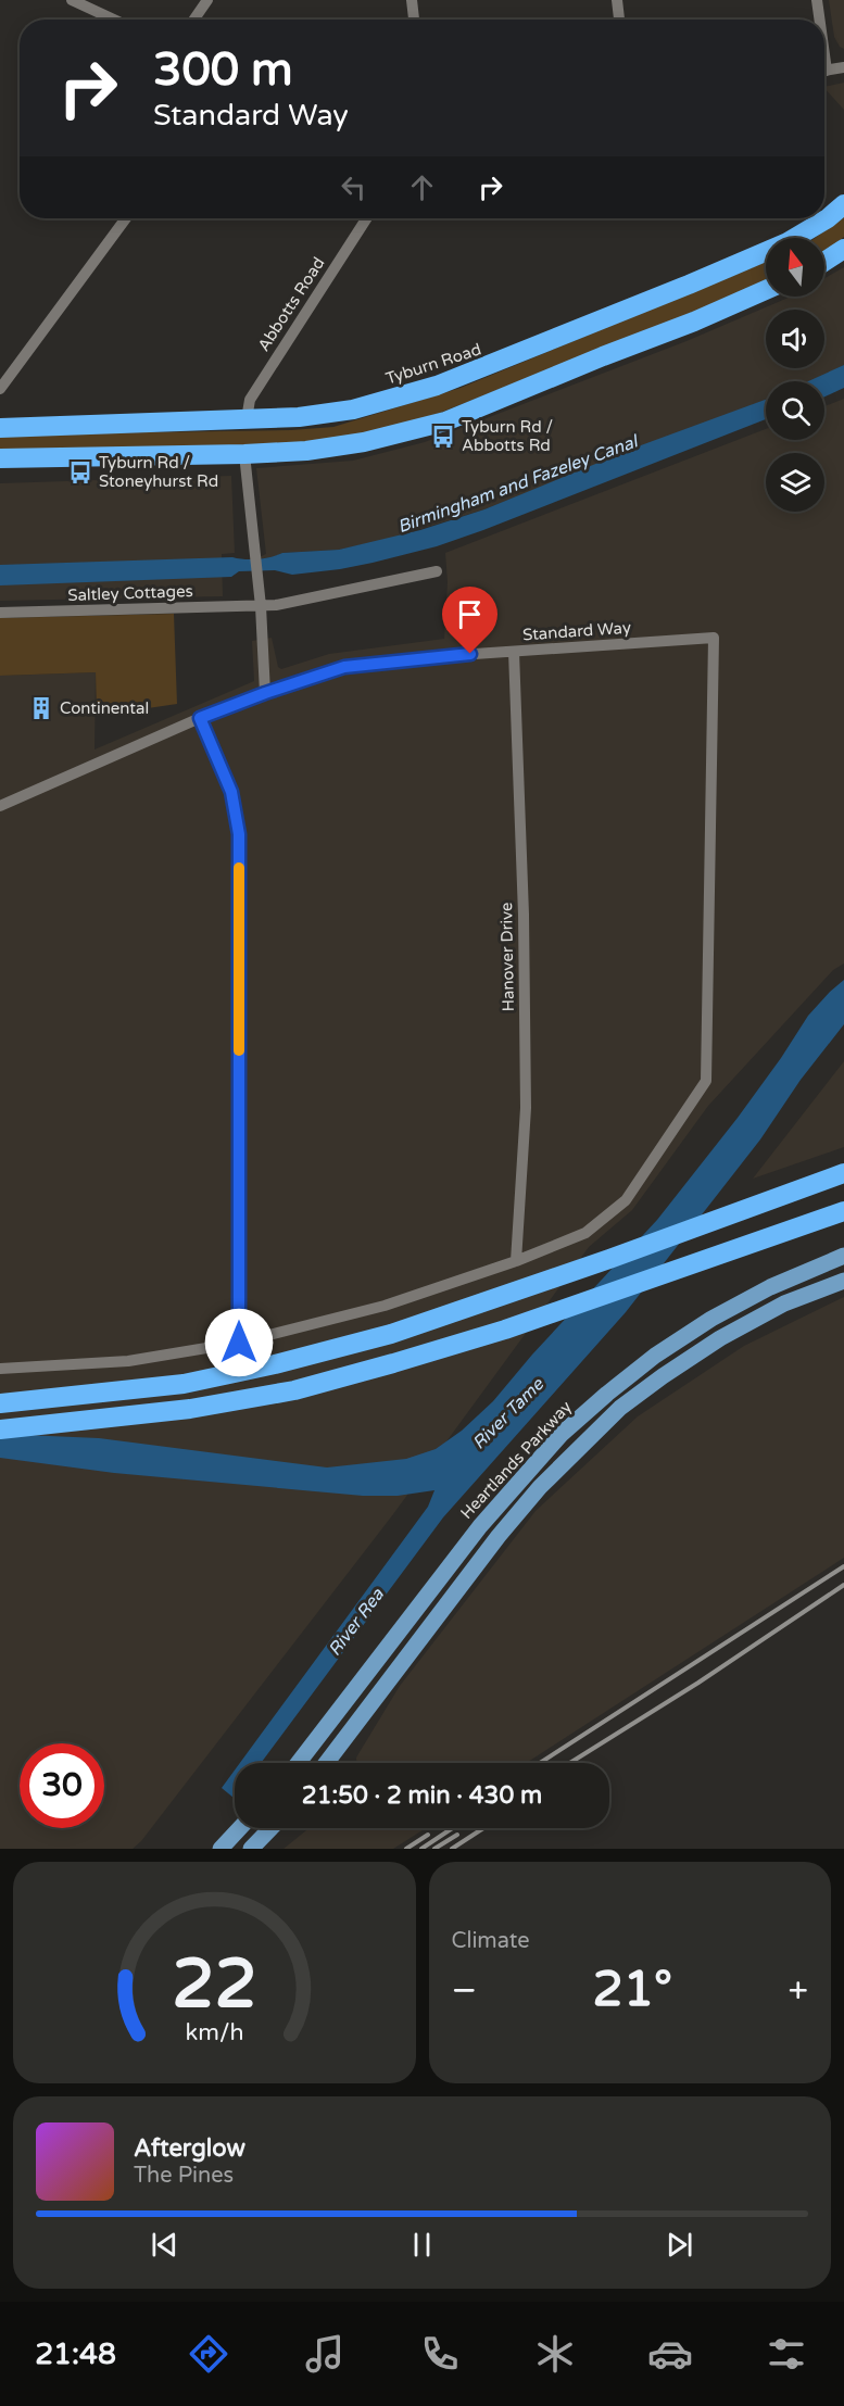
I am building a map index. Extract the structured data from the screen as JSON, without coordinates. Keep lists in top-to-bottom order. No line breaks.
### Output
{"streets":{"highway":["Tyburn Road"],"main road":["Heartlands Parkway"],"street":["Abbotts Road","Saltley Cottages","Standard Way","Hanover Drive"]},"crossings":[["Abbotts Road","Tyburn Road"],["Standard Way","Hanover Drive"]],"water":["Birmingham and Fazeley Canal","River Tame","River Rea"],"places":{"bus stop":["Tyburn Rd / Abbotts Rd","Tyburn Rd / Stoneyhurst Rd"],"building":["Continental"]},"north":"top","page":{"turn":["300 m","Standard Way"],"limit":"30","trip":"21:50 · 2 min · 430 m","tile":"Climate","heat":["−","21°","+"],"song":["Afterglow","The Pines"],"tabs":"21:48","gauge":["22","km/h"]}}
